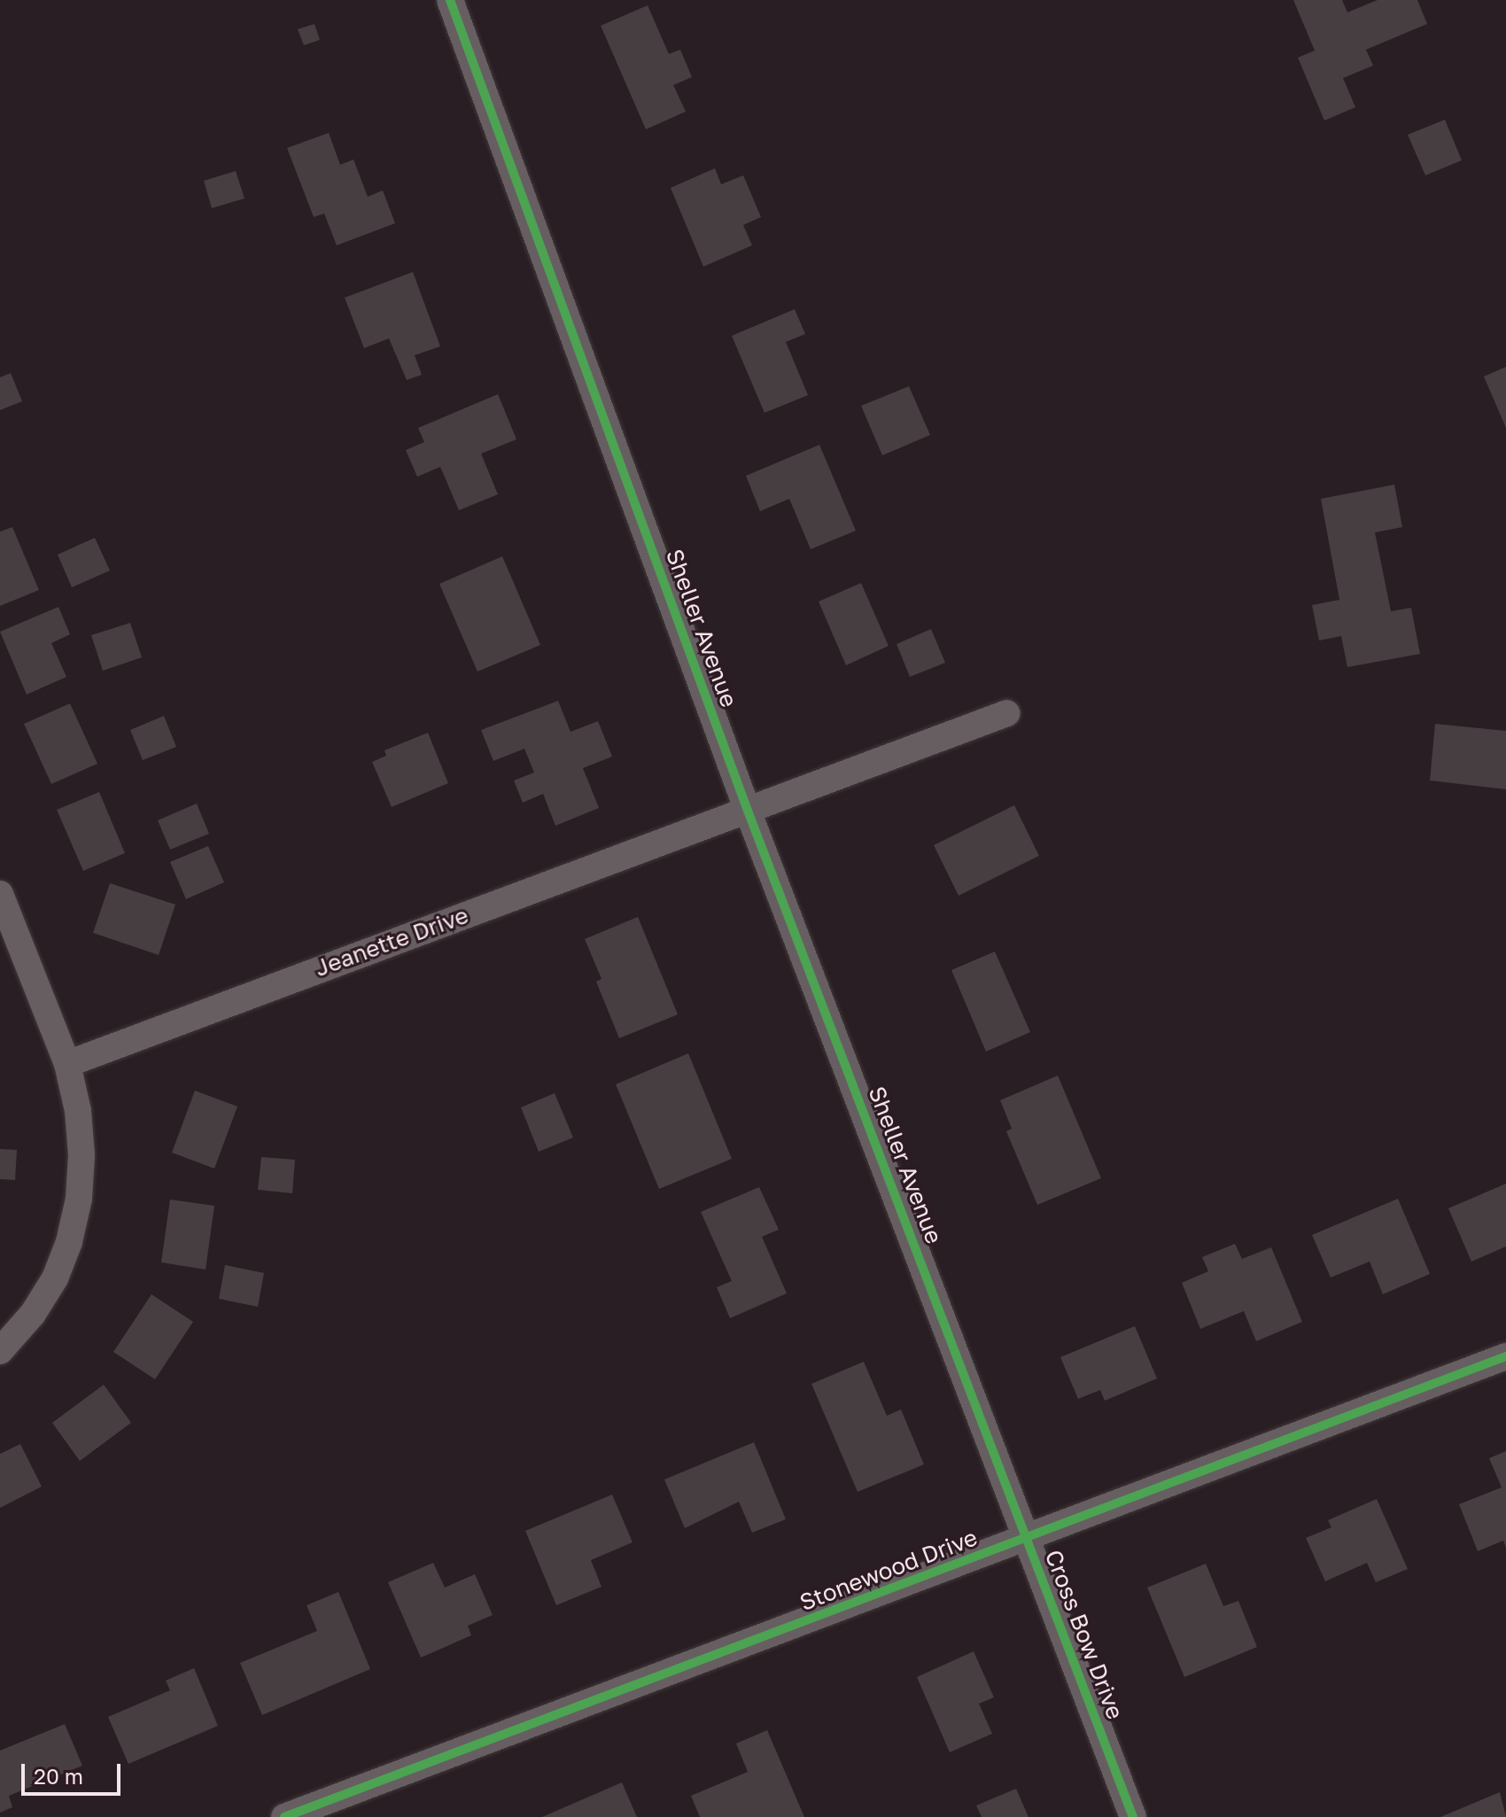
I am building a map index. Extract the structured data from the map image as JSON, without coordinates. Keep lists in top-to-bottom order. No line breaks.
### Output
{"streets":{"street":["Sheller Avenue","Jeanette Drive","Stonewood Drive","Cross Bow Drive"]},"crossings":[["Sheller Avenue","Jeanette Drive"],["Sheller Avenue","Cross Bow Drive"],["Stonewood Drive","Cross Bow Drive"]],"scale_bar":"20 m"}
